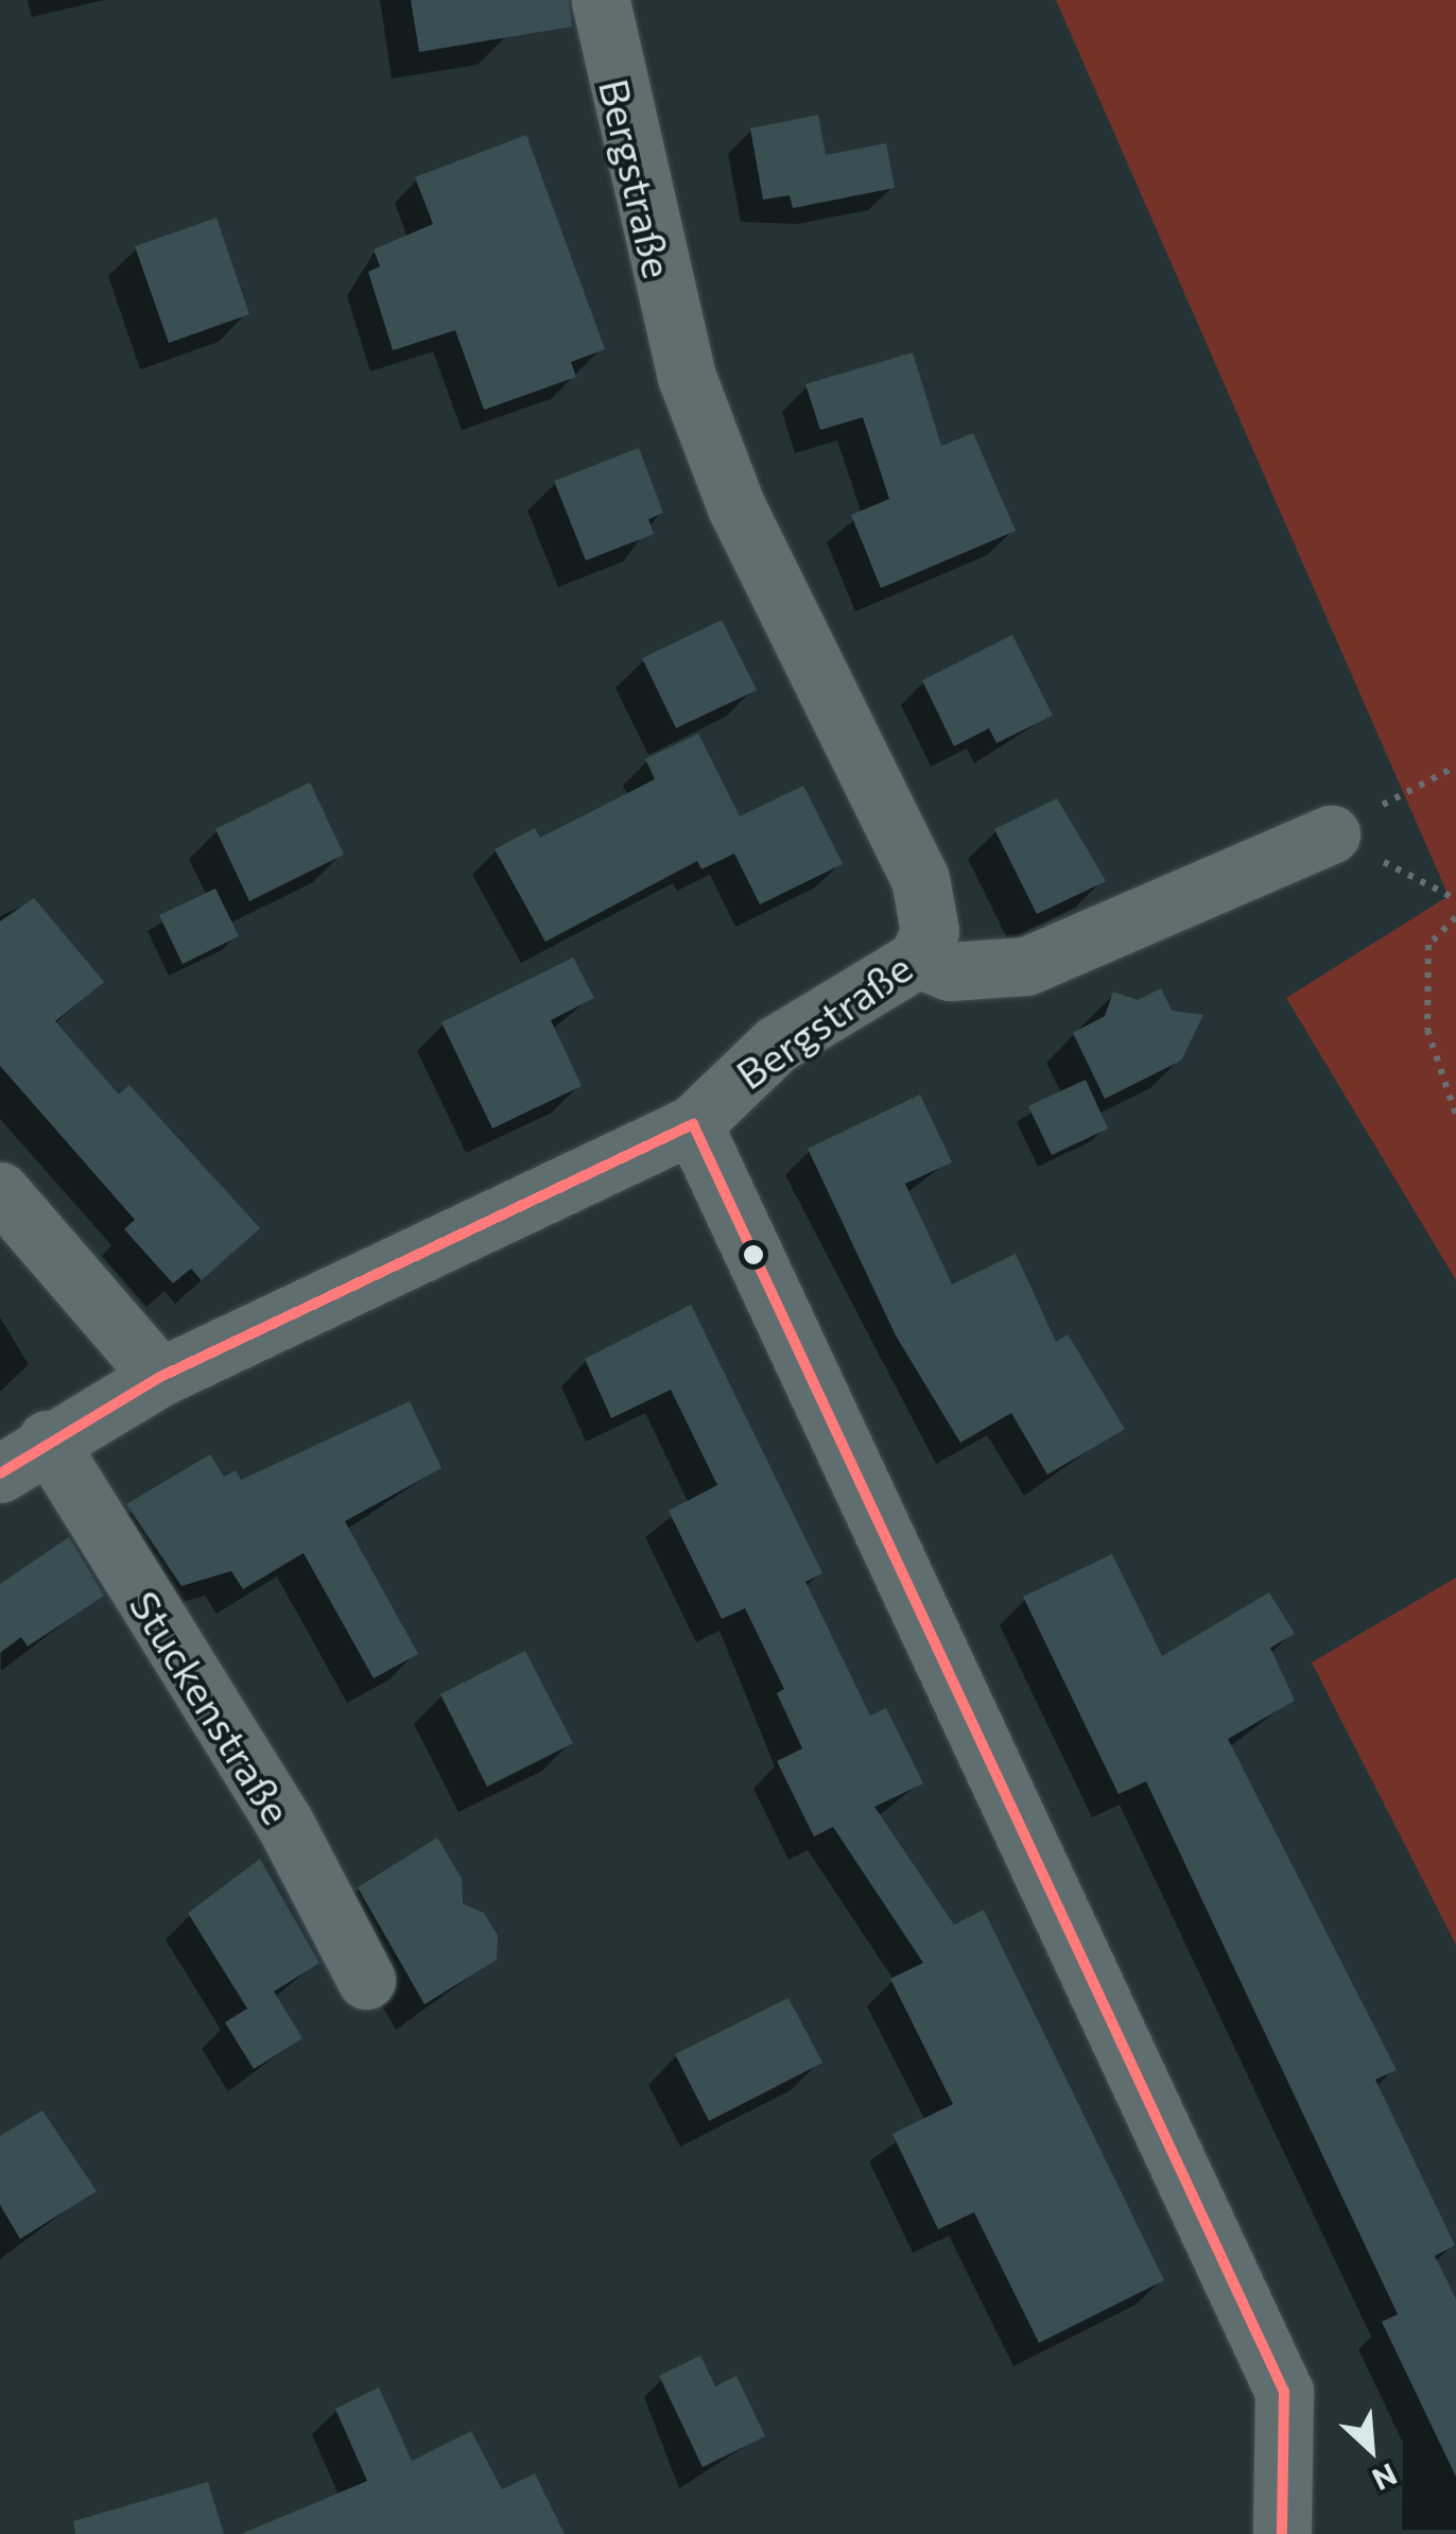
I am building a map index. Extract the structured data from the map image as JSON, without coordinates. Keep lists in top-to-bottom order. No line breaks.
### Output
{"streets":{"street":["Bergstraße","Stuckenstraße"]},"north":"bottom right"}
